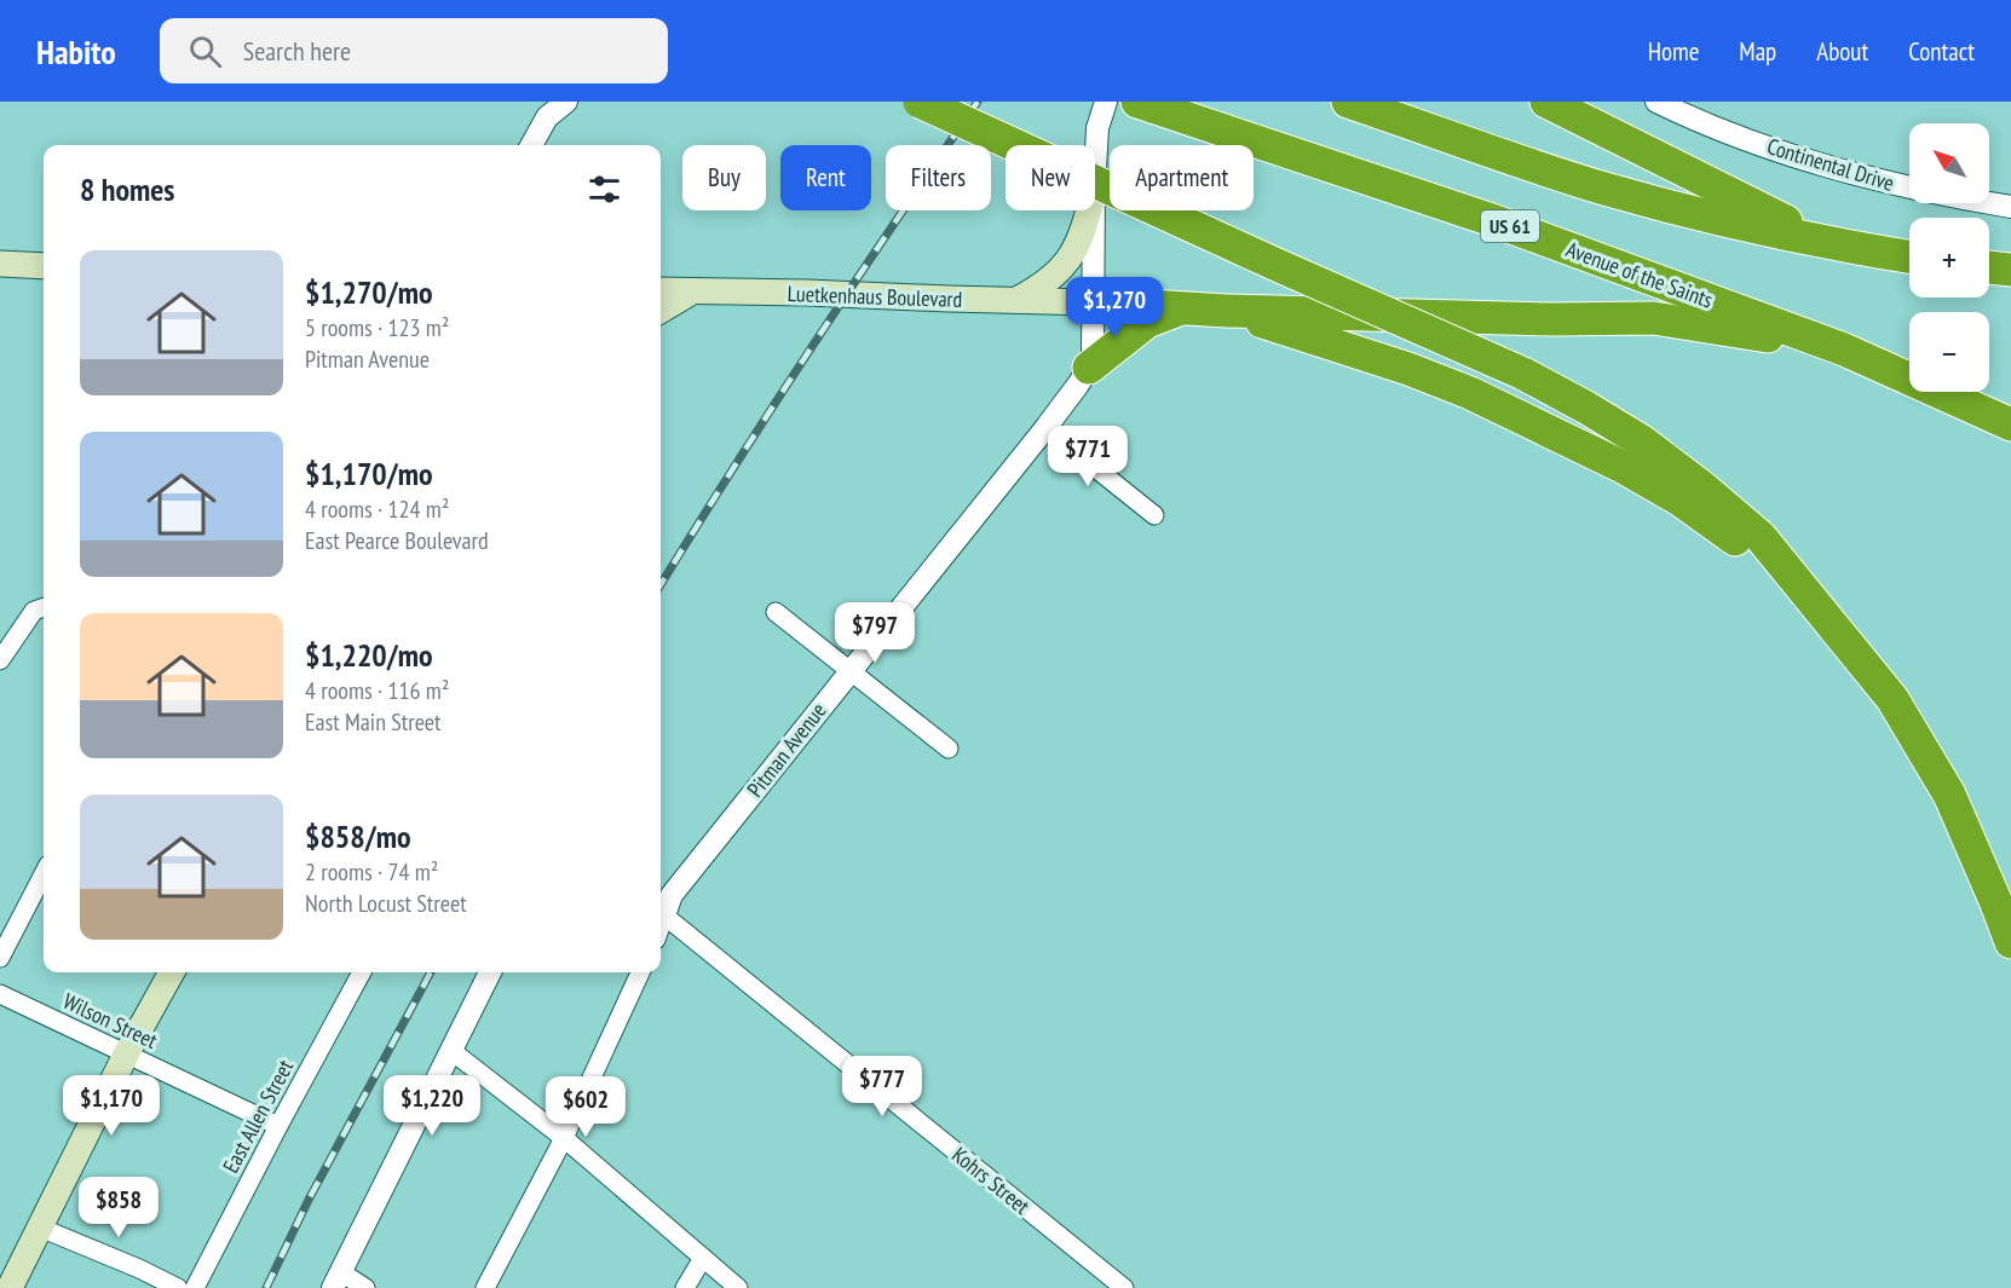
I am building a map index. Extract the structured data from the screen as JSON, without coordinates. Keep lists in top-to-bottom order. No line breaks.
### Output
{"streets":{"highway":["US 61","Avenue of the Saints"],"main road":["Luetkenhaus Boulevard"],"street":["Continental Drive","Pitman Avenue","Wilson Street","East Allen Street","Kohrs Street"]},"crossings":[["Luetkenhaus Boulevard","Pitman Avenue"],["Wilson Street","East Allen Street"]],"north":"top left","page":{"header":"Habito","search":"Search here","nav":["Home","Map","About","Contact"],"map_buttons":["+","−"],"chip":["Buy","Rent","Filters","New","Apartment"],"heading":"8 homes","list":[{"name":"$1,270/mo","note":"5 rooms · 123 m² · Pitman Avenue"},{"name":"$1,170/mo","note":"4 rooms · 124 m² · East Pearce Boulevard"},{"name":"$1,220/mo","note":"4 rooms · 116 m² · East Main Street"},{"name":"$858/mo","note":"2 rooms · 74 m² · North Locust Street"}],"price":["$1,270","$771","$797","$777","$1,170","$1,220","$602","$858"]}}
